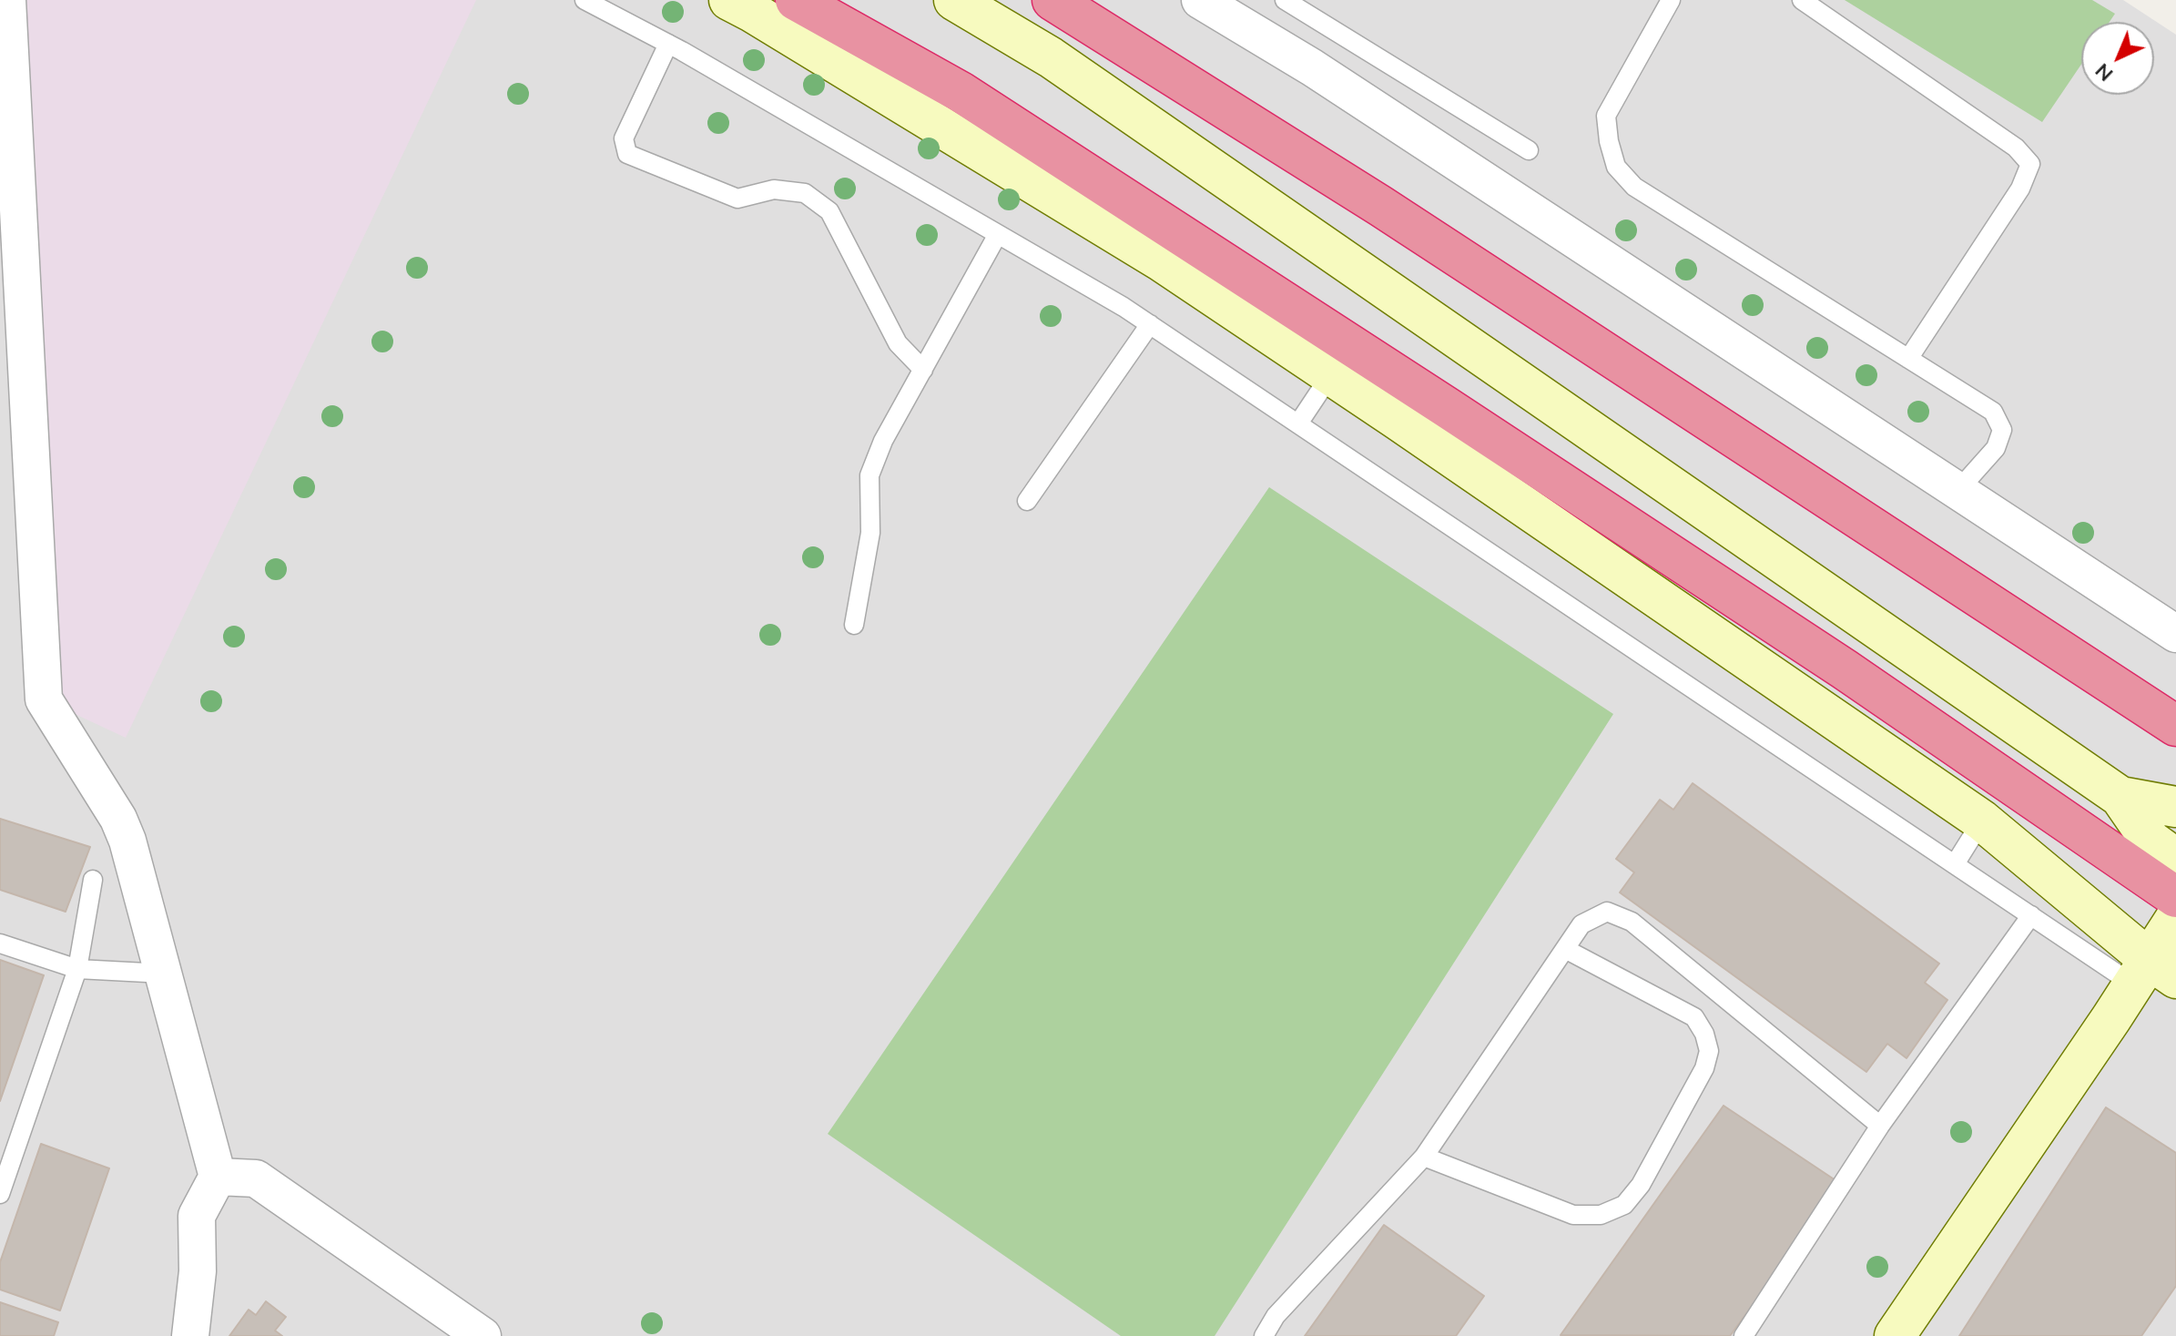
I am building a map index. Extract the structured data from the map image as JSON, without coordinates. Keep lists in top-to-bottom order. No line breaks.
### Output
{"north":"bottom left"}
